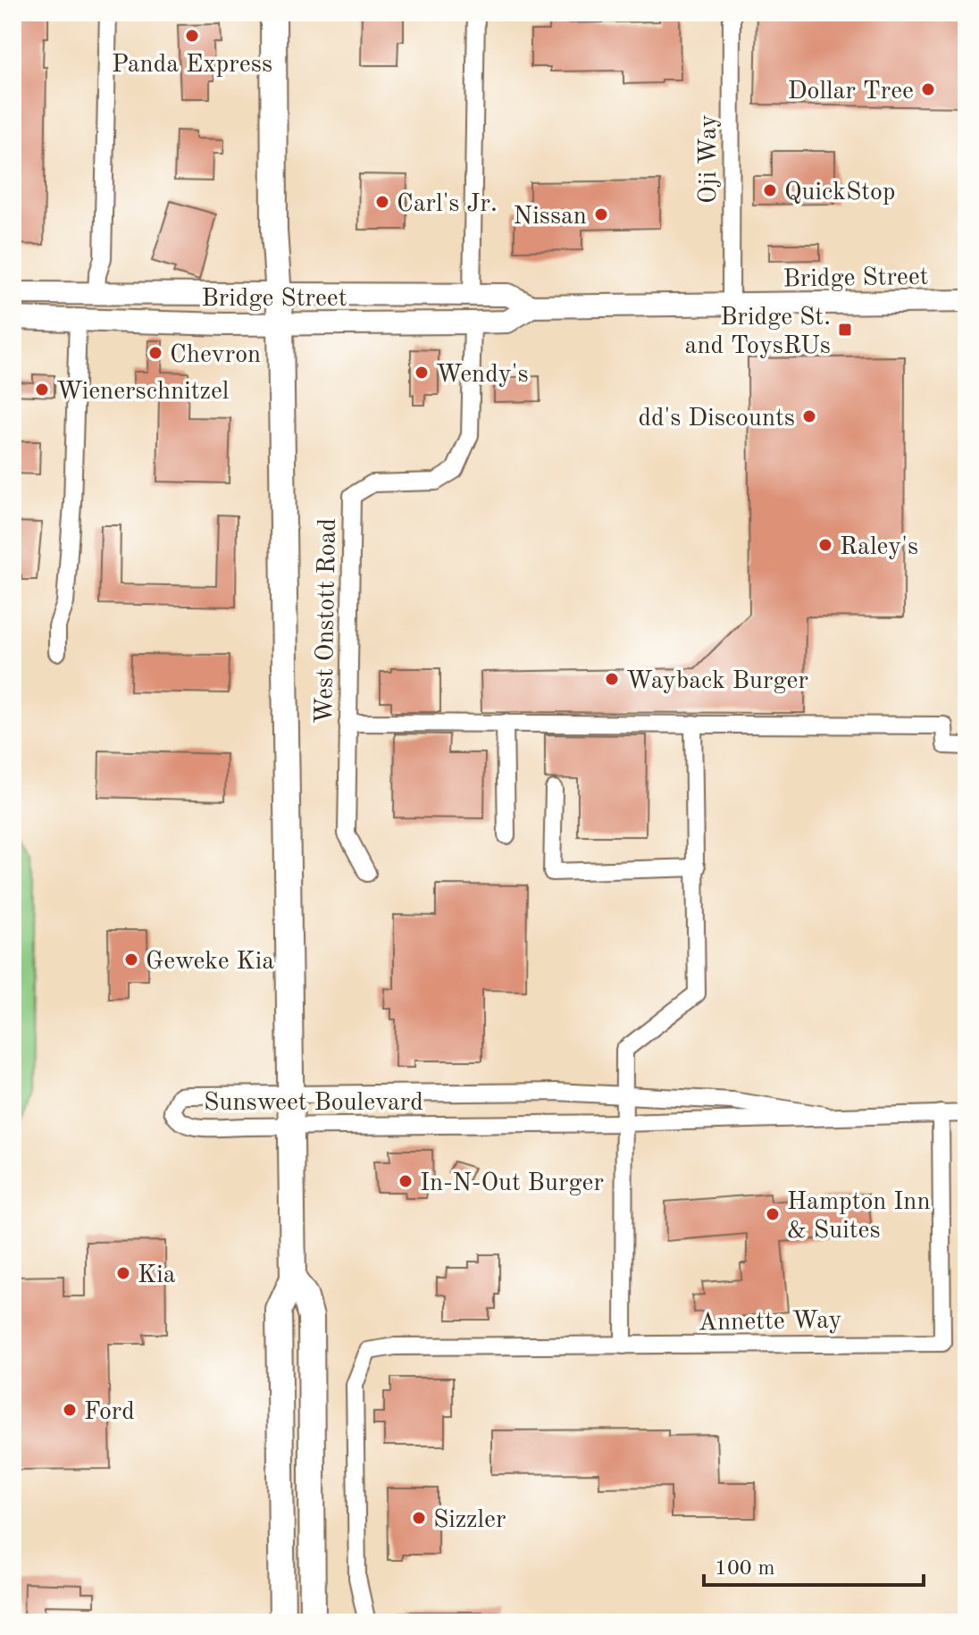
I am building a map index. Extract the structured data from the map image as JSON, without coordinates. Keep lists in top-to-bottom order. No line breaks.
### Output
{"streets":{"main road":["Bridge Street"],"street":["Oji Way","West Onstott Road","Sunsweet Boulevard","Annette Way"]},"crossings":[["Oji Way","Bridge Street"],["Bridge Street","West Onstott Road"],["Sunsweet Boulevard","Annette Way"]],"places":{"other":["Panda Express","Dollar Tree","QuickStop","Carl's Jr.","Nissan","Chevron","Wendy's","Wienerschnitzel","dd's Discounts","Raley's","Wayback Burger","Geweke Kia","In-N-Out Burger","Hampton Inn & Suites","Kia","Ford","Sizzler"],"transit":["Bridge St. and ToysRUs"]},"scale_bar":"100 m"}
